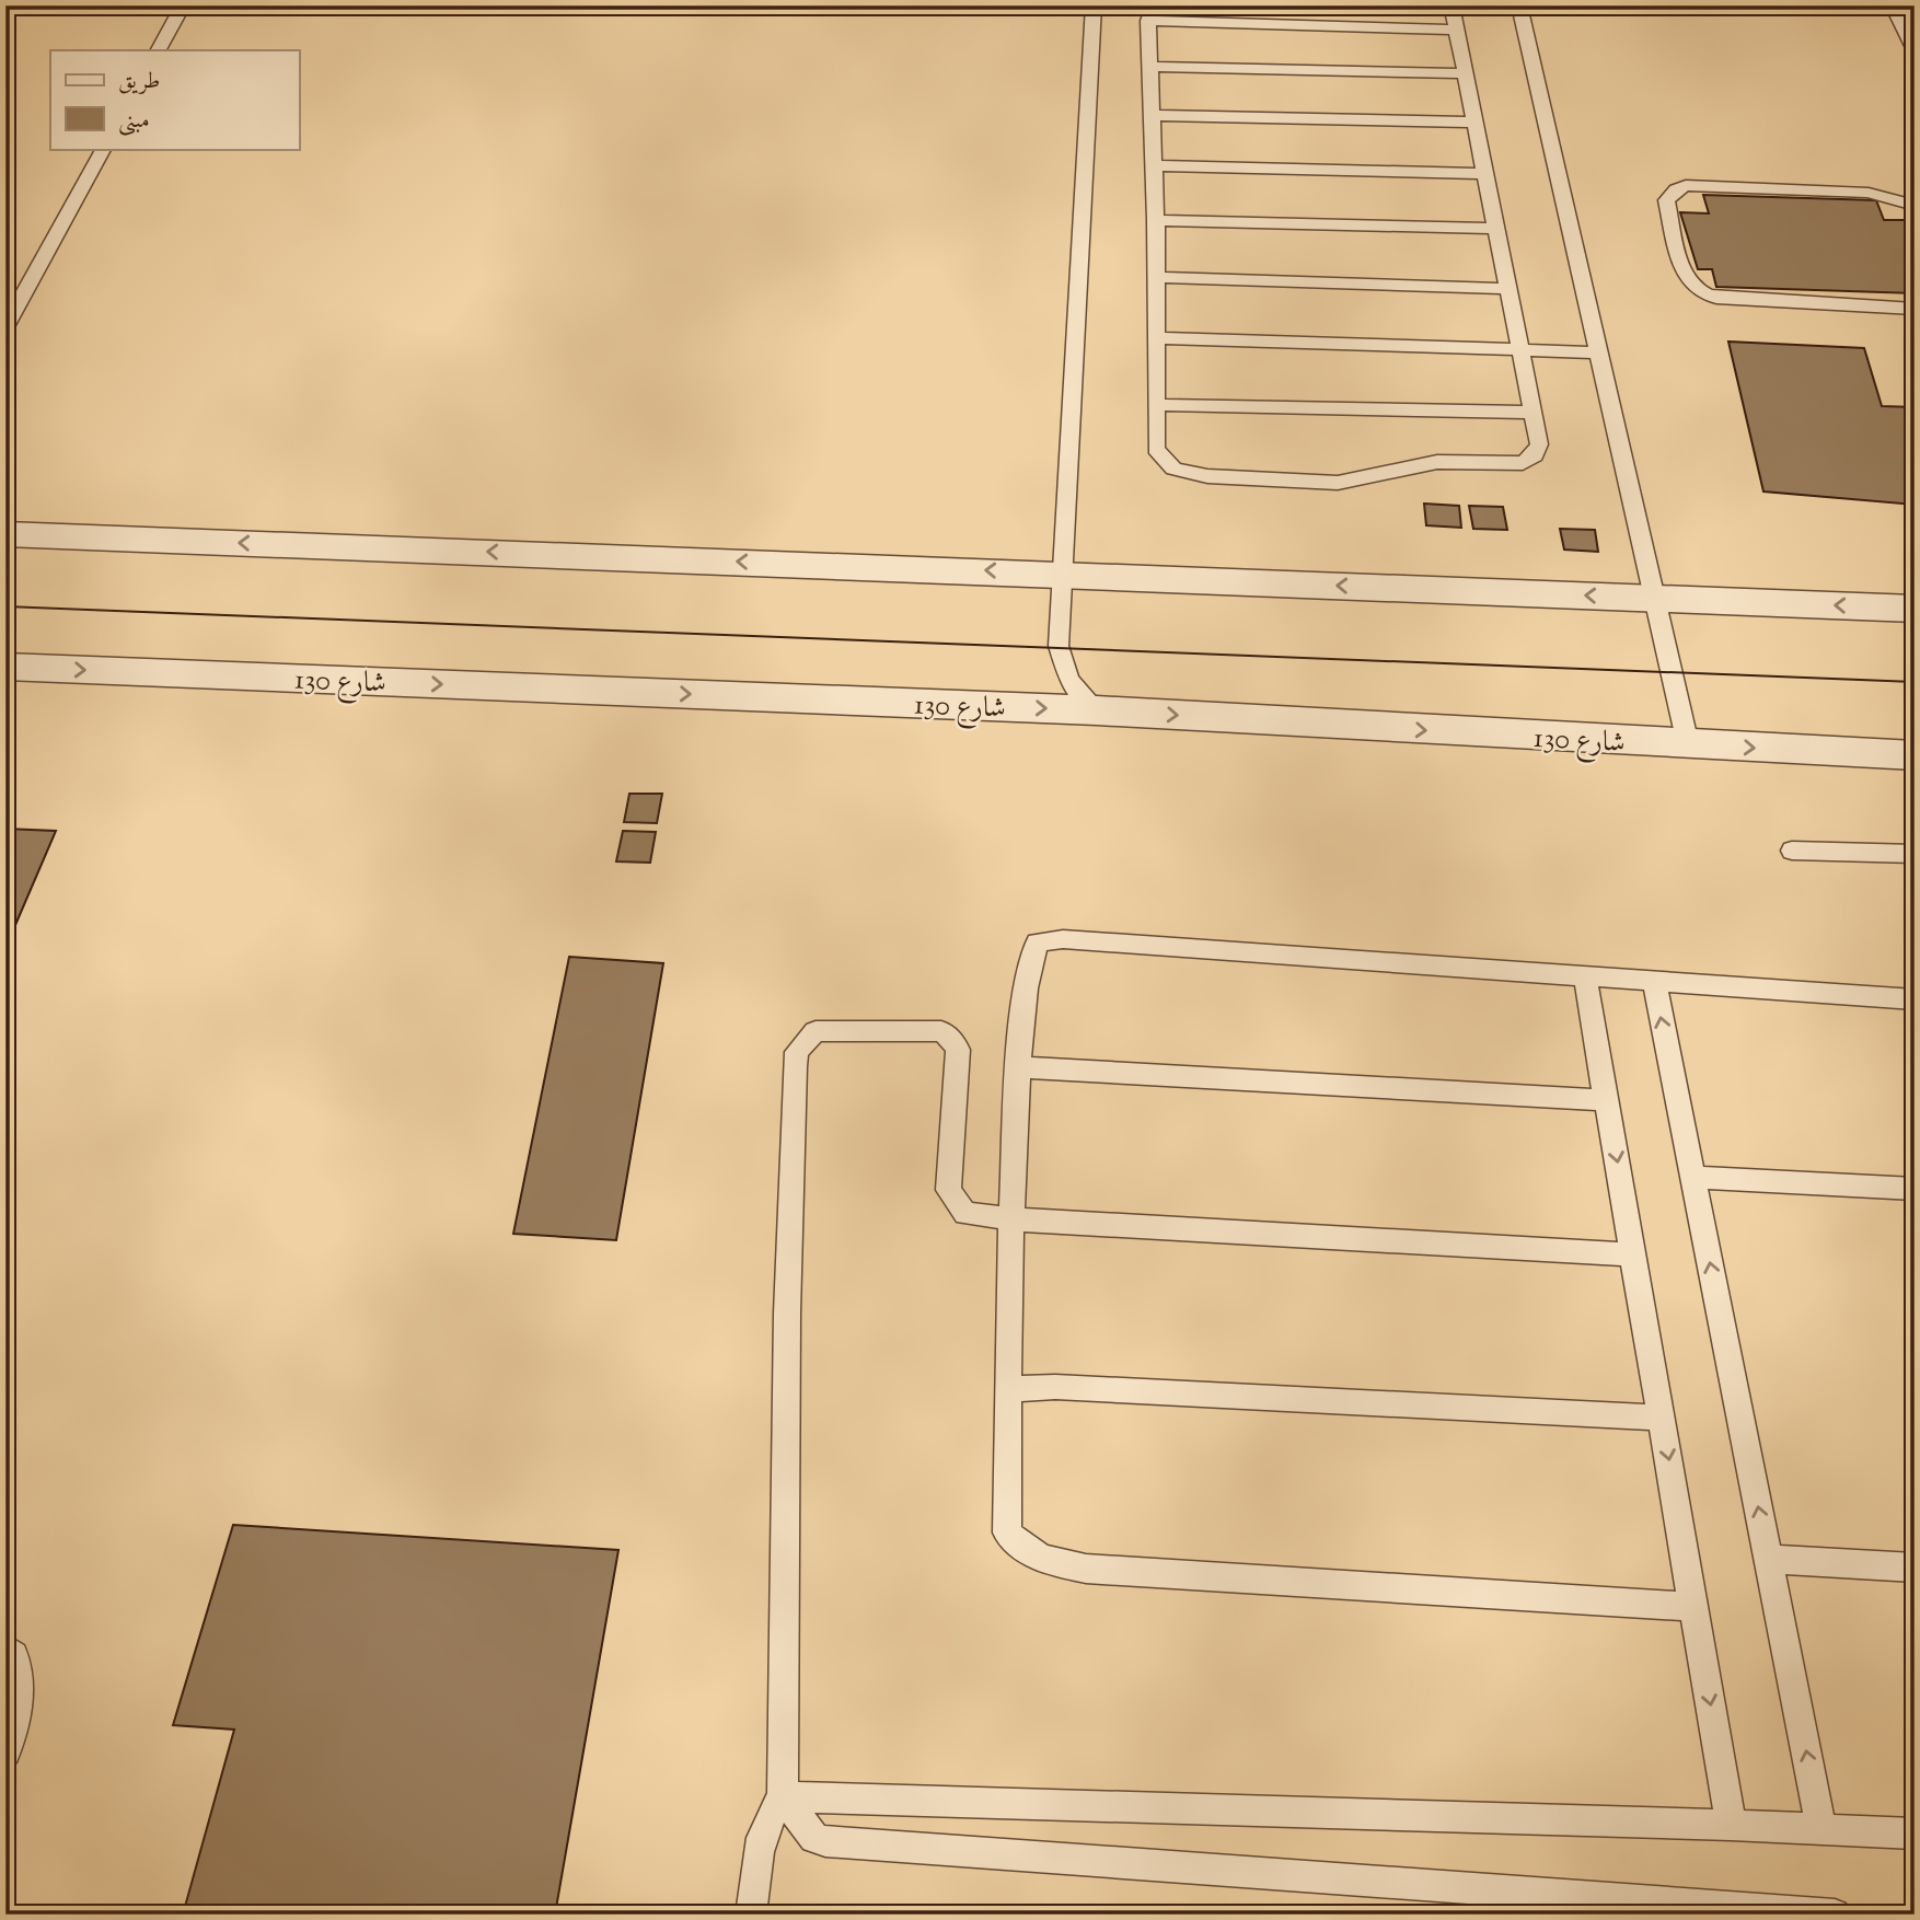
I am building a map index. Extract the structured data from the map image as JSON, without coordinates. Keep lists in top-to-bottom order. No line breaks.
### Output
{"streets":{"street":["شارع 130"]},"legend":["طريق","مبنى"]}
